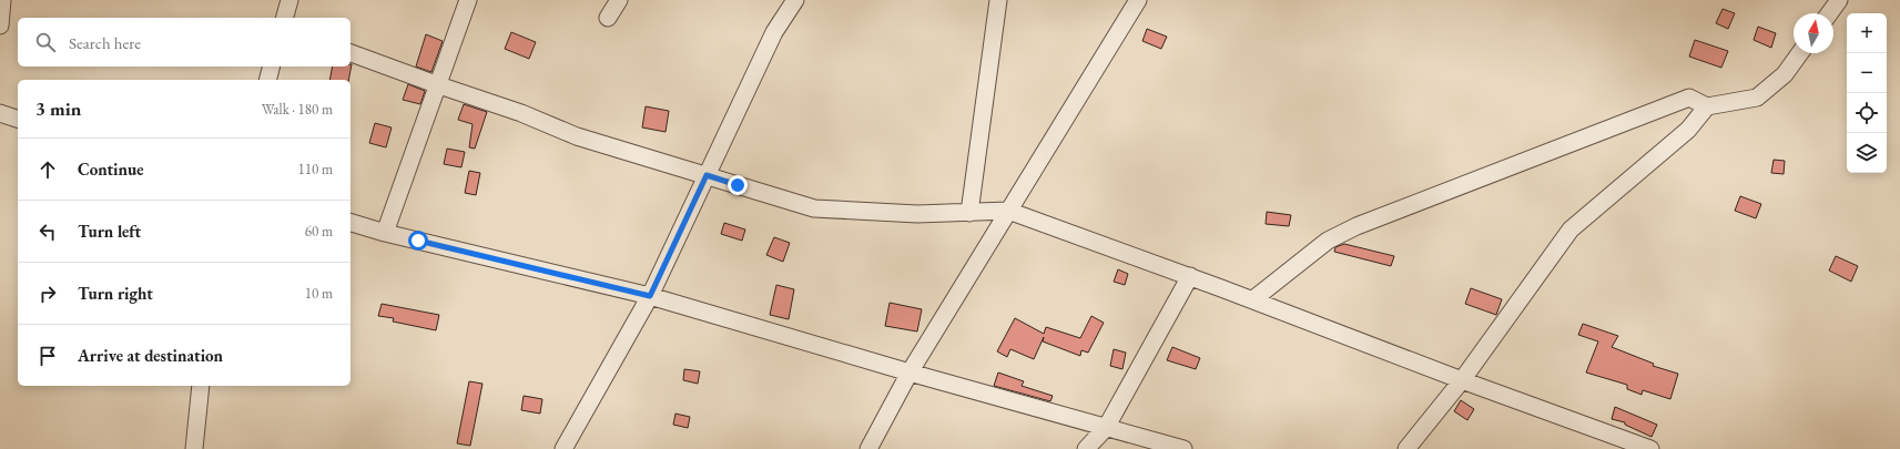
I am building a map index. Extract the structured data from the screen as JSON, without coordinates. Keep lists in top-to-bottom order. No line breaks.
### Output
{"north":"top","page":{"map_buttons":["+","−"],"search":"Search here","heading":["3 min","Walk · 180 m"],"list":[["Continue","110 m"],["Turn left","60 m"],["Turn right","10 m"],"Arrive at destination"]}}
